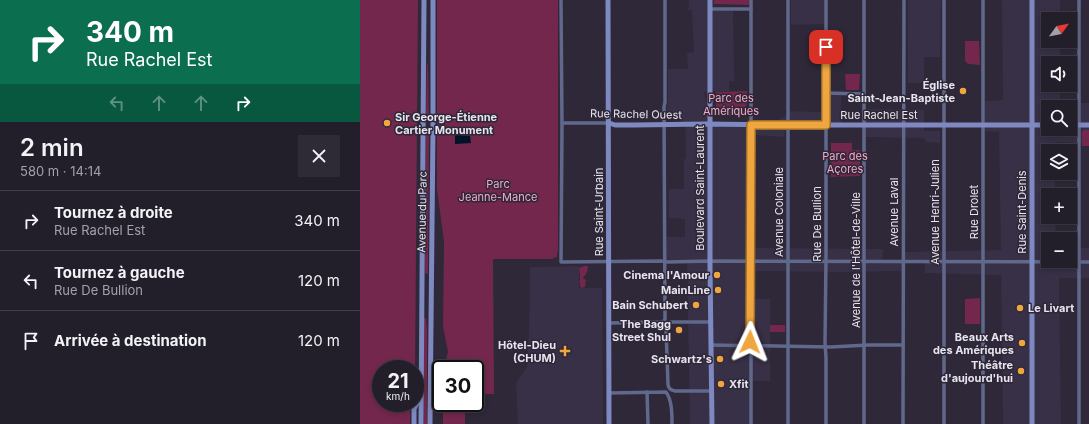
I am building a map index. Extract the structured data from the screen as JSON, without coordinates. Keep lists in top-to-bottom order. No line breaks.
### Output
{"streets":{"main road":["Rue Rachel Ouest","Rue Rachel Est","Boulevard Saint-Laurent","Avenue du Parc","Rue Saint-Urbain","Rue Saint-Denis"],"street":["Avenue Coloniale","Avenue Laval","Avenue Henri-Julien","Rue Drolet","Rue De Bullion","Avenue de l'Hôtel-de-Ville"]},"crossings":[["Rue Rachel Ouest","Rue Rachel Est"],["Rue Rachel Ouest","Boulevard Saint-Laurent"],["Rue Rachel Ouest","Rue Saint-Urbain"],["Rue Rachel Est","Boulevard Saint-Laurent"],["Rue Rachel Est","Avenue Coloniale"],["Rue Rachel Est","Avenue Laval"],["Rue Rachel Est","Avenue Henri-Julien"],["Rue Rachel Est","Rue Drolet"],["Rue Rachel Est","Rue Saint-Denis"],["Rue Rachel Est","Rue De Bullion"],["Rue Rachel Est","Avenue de l'Hôtel-de-Ville"]],"parks":["Parc des Amériques","Parc des Açores","Parc Jeanne-Mance"],"places":{"other":["Église Saint-Jean-Baptiste","Sir George-Étienne Cartier Monument","Cinema l'Amour","MainLine","Bain Schubert","Le Livart","The Bagg Street Shul","Beaux Arts des Amériques","Schwartz's","Théâtre d'aujourd'hui","Xfit"],"health":["Hôtel-Dieu (CHUM)"]},"north":"top right","page":{"turn":["340 m","Rue Rachel Est"],"map_buttons":["+","−"],"heading":["2 min","580 m · 14:14"],"list":[{"name":"Tournez à droite","note":"Rue Rachel Est","value":"340 m"},{"name":"Tournez à gauche","note":"Rue De Bullion","value":"120 m"},{"name":"Arrivée à destination","value":"120 m"}],"speed":"21 km/h","limit":"30"}}
